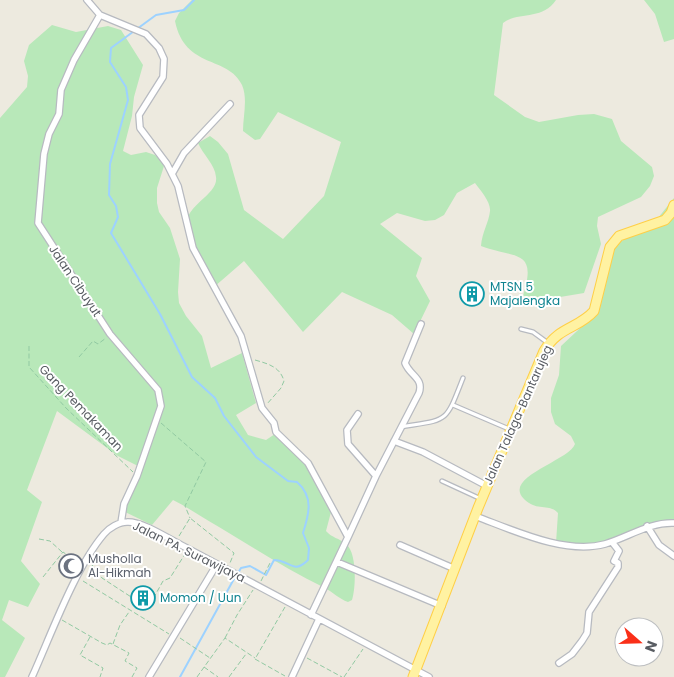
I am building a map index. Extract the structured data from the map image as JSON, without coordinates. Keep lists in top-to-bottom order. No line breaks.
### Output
{"streets":{"main road":["Jalan Talaga-Bantarujeg"],"street":["Jalan Cibuyut","Jalan PA. Surawijaya"],"path":["Gang Pemakaman"]},"crossings":[["Jalan Cibuyut","Gang Pemakaman"],["Jalan Cibuyut","Jalan PA. Surawijaya"],["Jalan Talaga-Bantarujeg","Jalan PA. Surawijaya"]],"places":{"building":["MTSN 5 Majalengka","Momon / Uun"],"mosque":["Musholla Al-Hikmah"]},"north":"right"}
